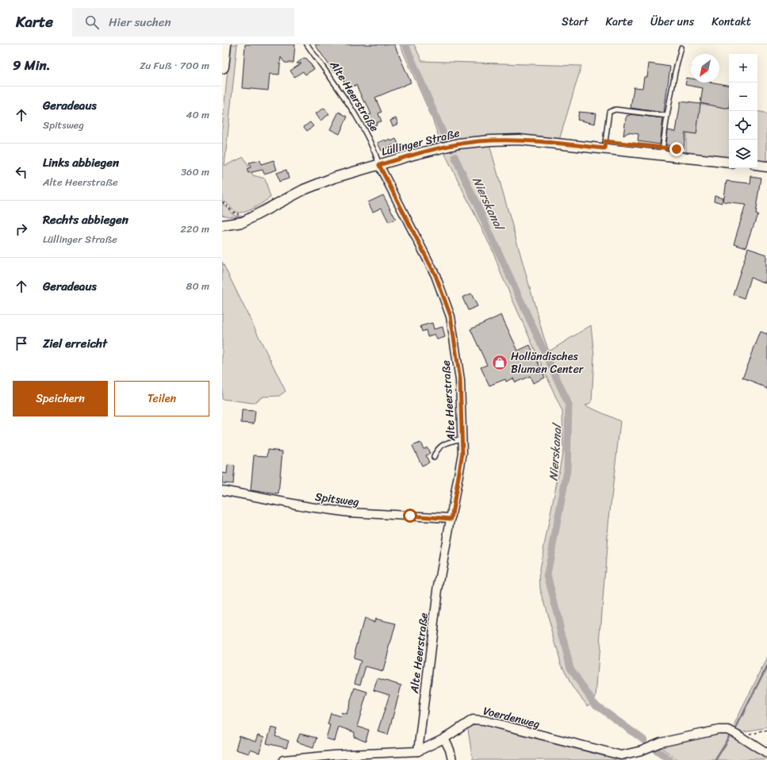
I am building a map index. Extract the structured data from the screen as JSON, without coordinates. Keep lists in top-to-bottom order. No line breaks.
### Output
{"streets":{"street":["Alte Heerstraße","Lüllinger Straße","Spitsweg","Voerdenweg"]},"crossings":[["Alte Heerstraße","Lüllinger Straße"],["Alte Heerstraße","Spitsweg"],["Alte Heerstraße","Voerdenweg"]],"water":["Nierskanal"],"places":{"shop":["Holländisches Blumen Center"]},"north":"bottom left","page":{"header":"Karte","search":"Hier suchen","nav":["Start","Karte","Über uns","Kontakt"],"heading":["9 Min.","Zu Fuß · 700 m"],"map_buttons":["+","−"],"list":[["Geradeaus","Spitsweg","40 m"],["Links abbiegen","Alte Heerstraße","360 m"],["Rechts abbiegen","Lüllinger Straße","220 m"],["Geradeaus","80 m"],"Ziel erreicht"],"buttons":["Speichern","Teilen"]}}
